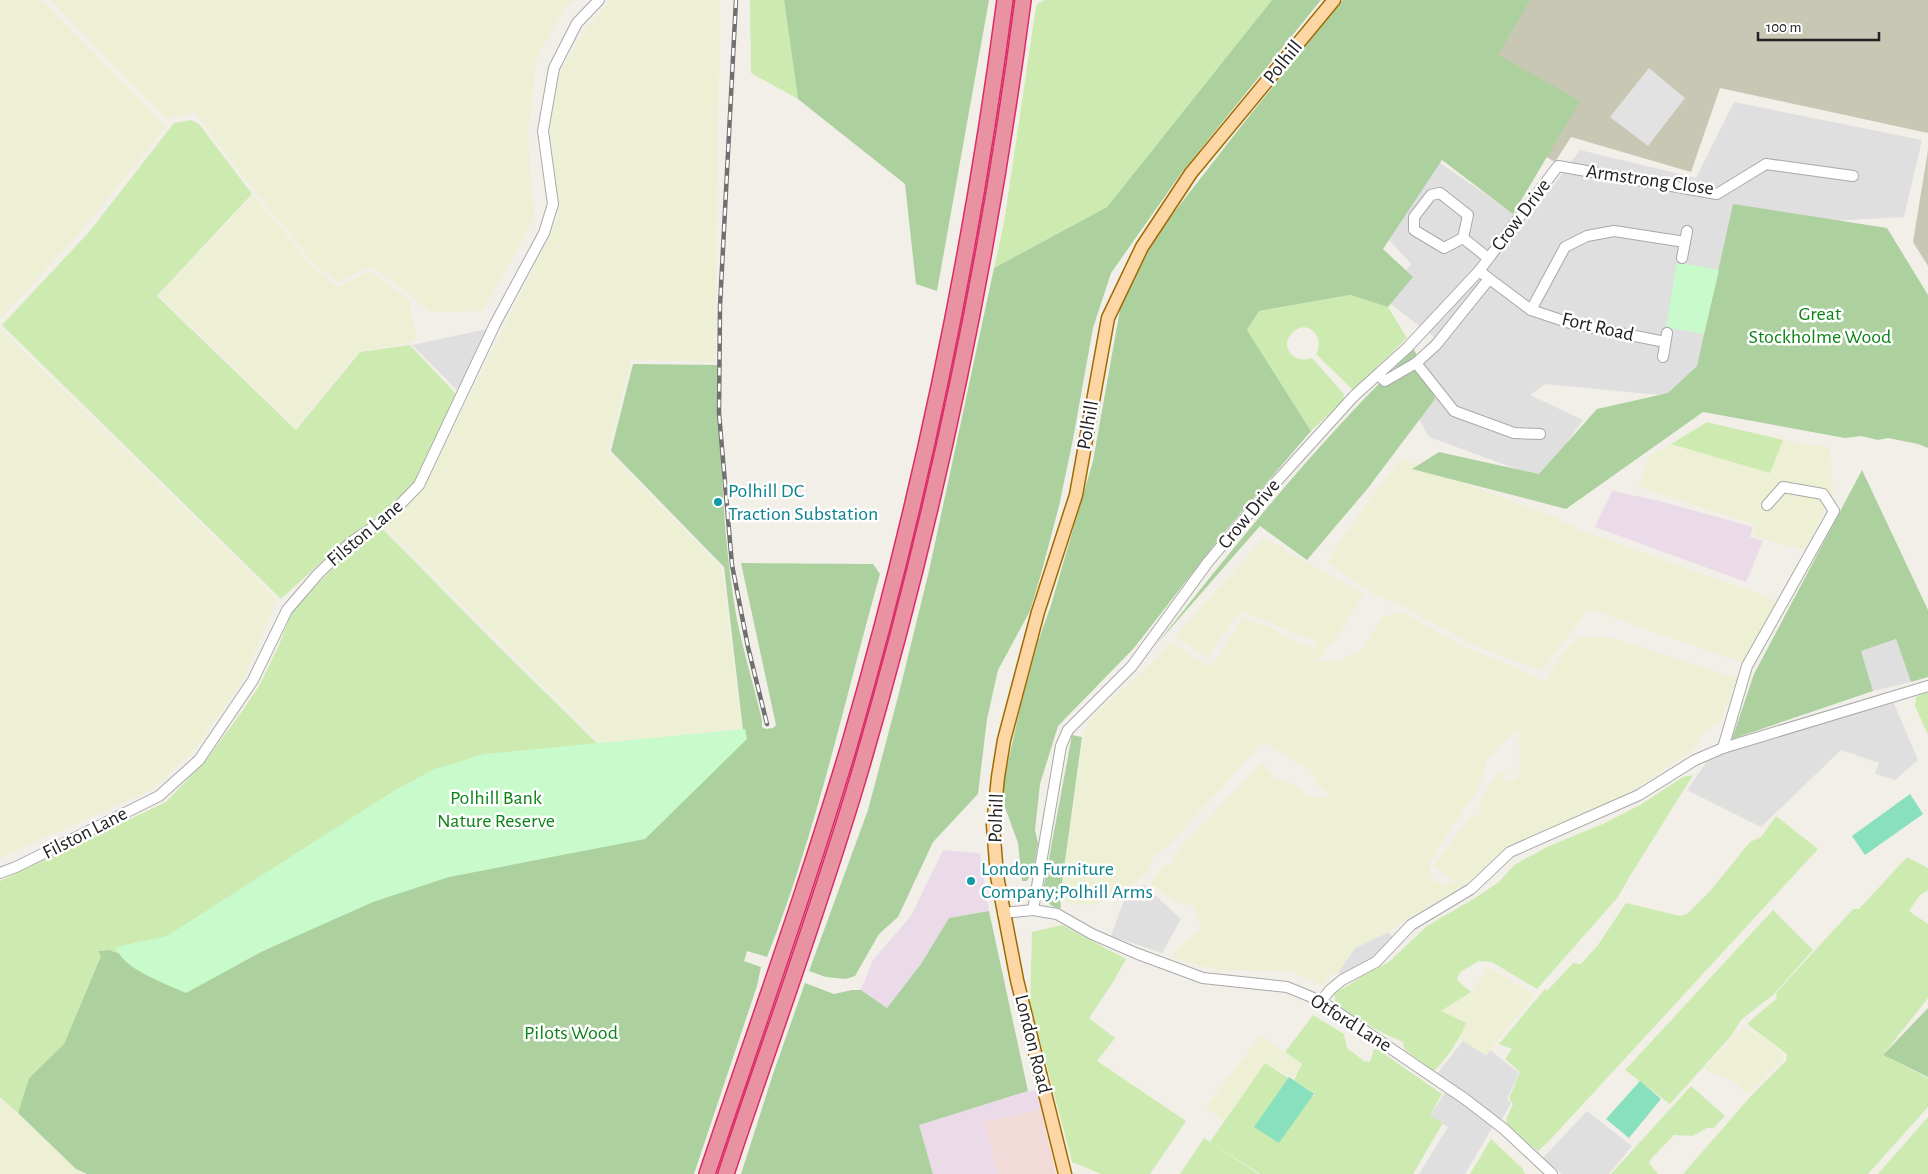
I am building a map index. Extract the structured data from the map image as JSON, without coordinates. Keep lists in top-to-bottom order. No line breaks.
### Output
{"streets":{"main road":["Polhill","London Road"],"street":["Armstrong Close","Crow Drive","Fort Road","Filston Lane","Otford Lane"]},"crossings":[["Polhill","Otford Lane"],["Polhill","London Road"],["Armstrong Close","Crow Drive"],["Crow Drive","Fort Road"],["Crow Drive","Otford Lane"],["Otford Lane","London Road"]],"parks":["Great Stockholme Wood","Polhill Bank Nature Reserve","Pilots Wood"],"places":["Polhill DC Traction Substation","London Furniture Company;Polhill Arms"],"scale_bar":"100 m"}
